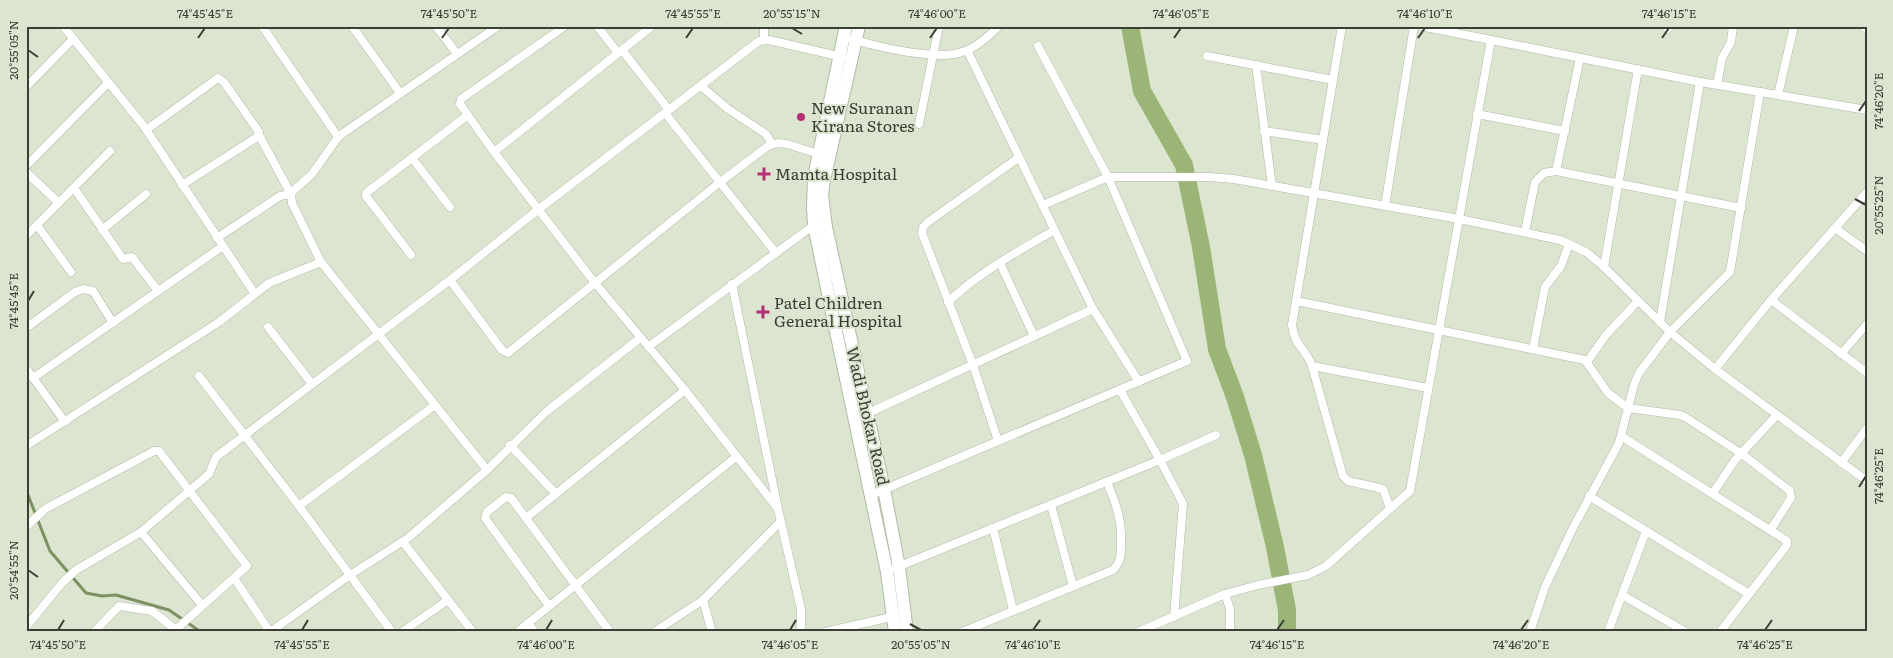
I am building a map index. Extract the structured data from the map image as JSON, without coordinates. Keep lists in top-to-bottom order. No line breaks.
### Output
{"streets":{"main road":["Wadi Bhokar Road"]},"places":{"other":["New Suranan Kirana Stores"],"health":["Mamta Hospital","Patel Children General Hospital"]},"coordinates":["74°45'45\"E","74°45'50\"E","74°45'55\"E","20°55'15\"N","74°46'00\"E","74°46'05\"E","74°46'10\"E","74°46'15\"E","20°55'05\"N","74°46'20\"E","20°55'25\"N","74°46'25\"E","20°54'55\"N"]}
